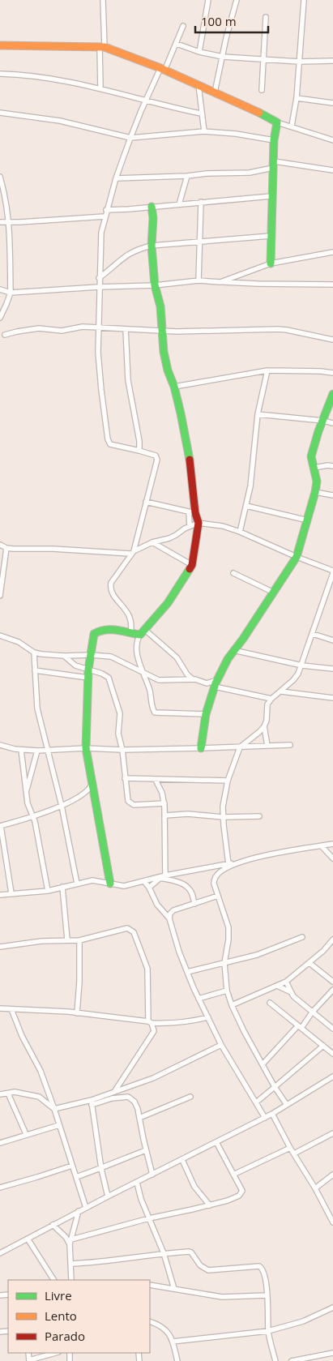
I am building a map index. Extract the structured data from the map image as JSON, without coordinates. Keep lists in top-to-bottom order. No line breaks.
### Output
{"legend":["Livre","Lento","Parado"],"scale_bar":"100 m"}
